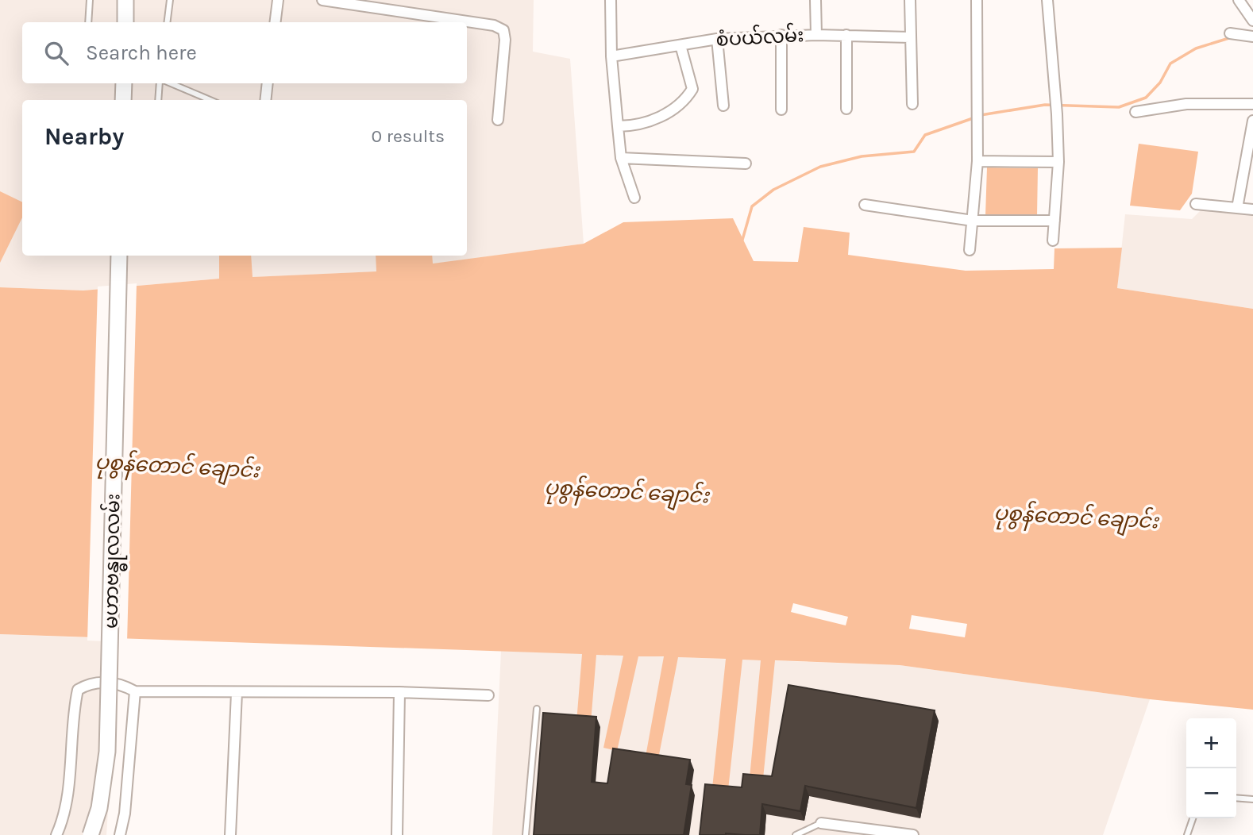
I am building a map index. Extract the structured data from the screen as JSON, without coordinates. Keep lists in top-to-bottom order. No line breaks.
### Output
{"streets":{"main road":["မဟာဗန္ဓုလလမ်း"],"street":["စံပယ်လမ်း"]},"water":["ပုစွန်တောင် ချောင်း"],"page":{"search":"Search here","heading":["Nearby","0 results"],"map_buttons":["+","−"]}}
